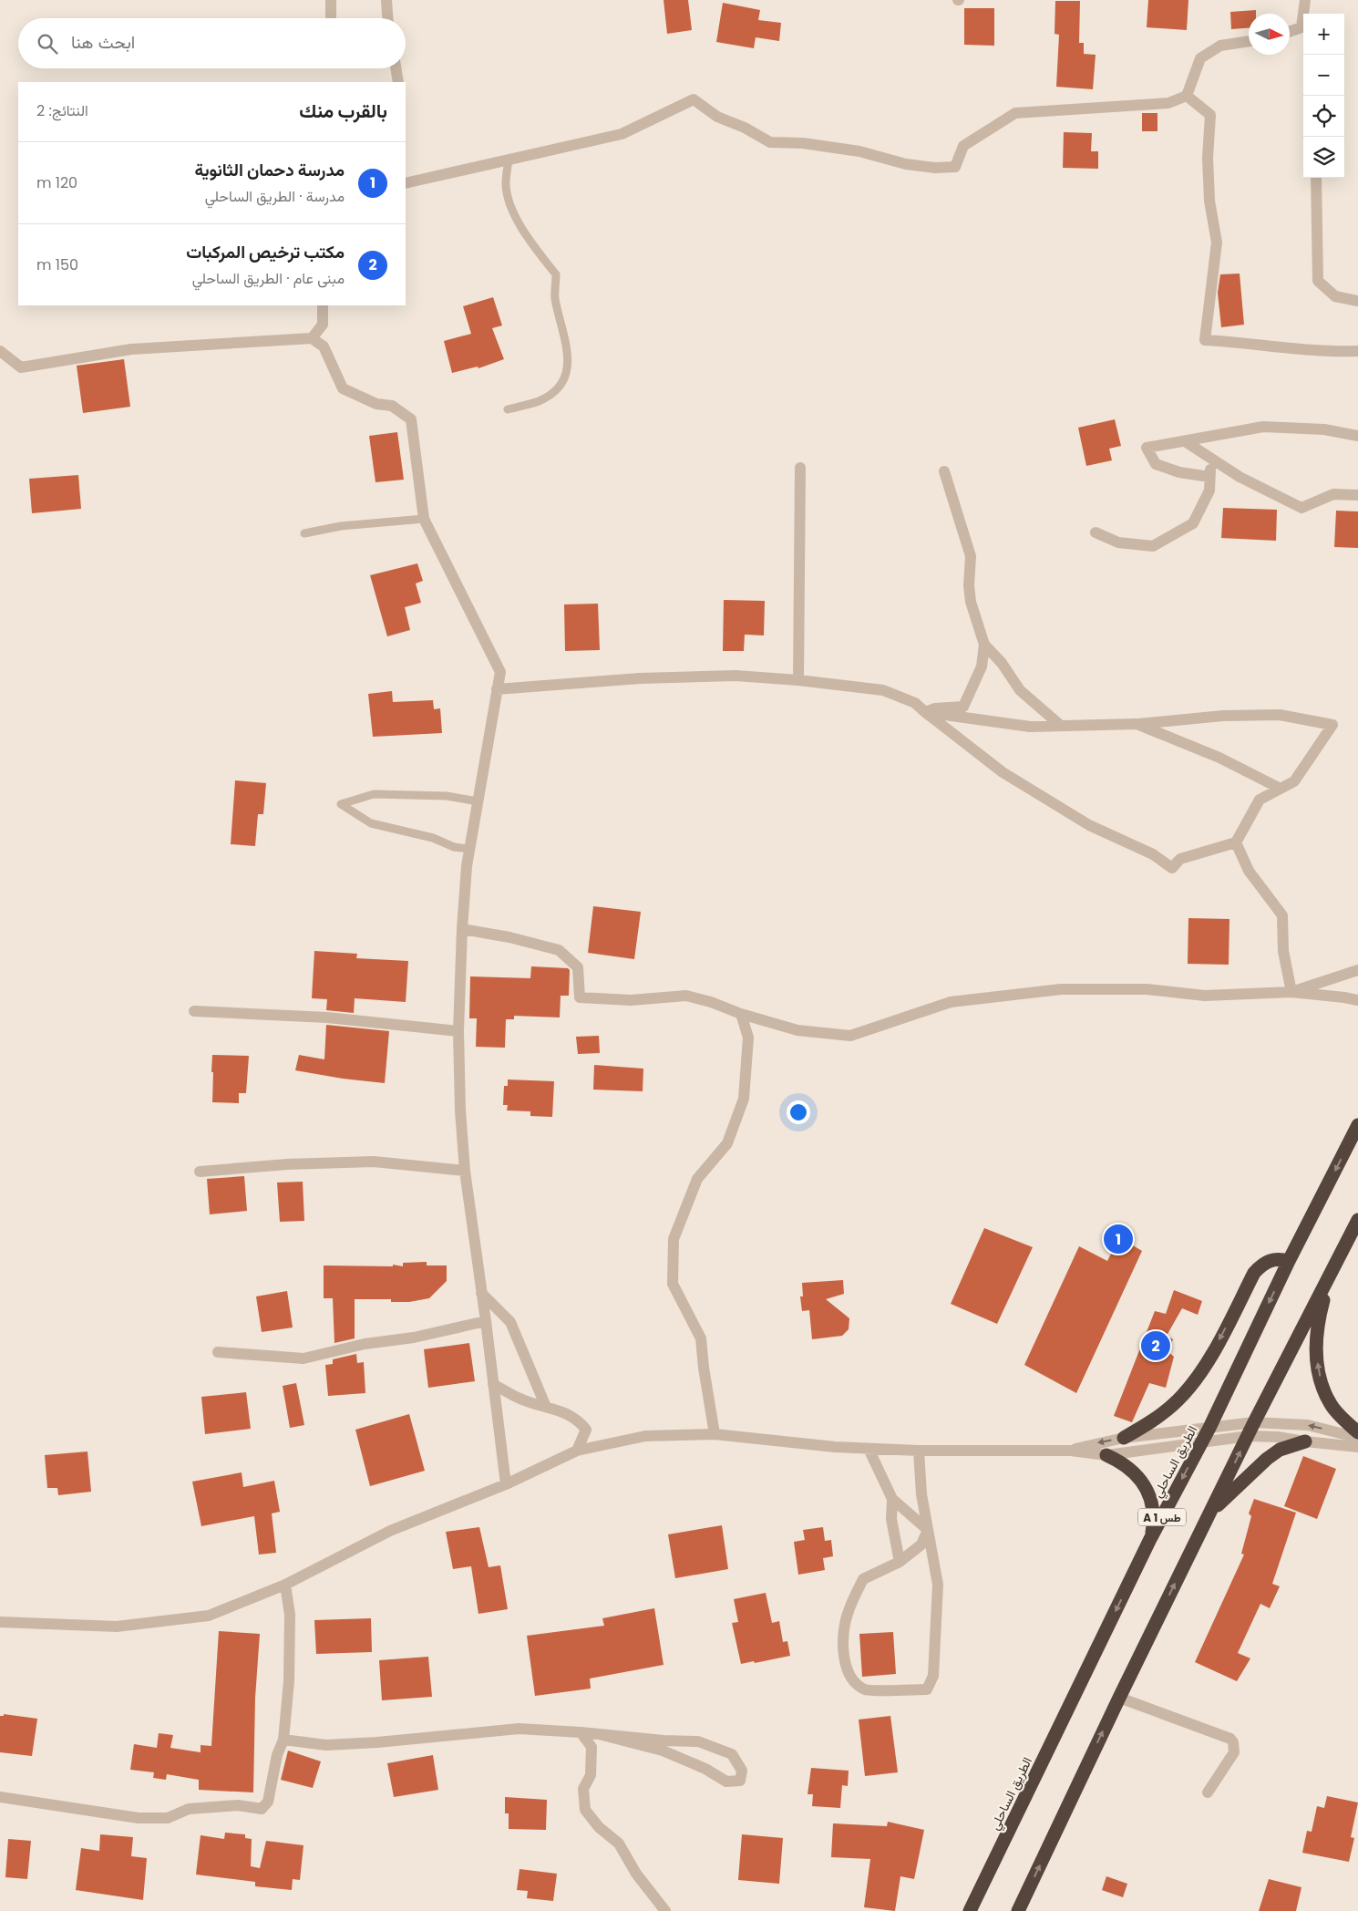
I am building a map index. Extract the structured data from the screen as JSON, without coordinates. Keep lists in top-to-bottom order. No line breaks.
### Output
{"streets":{"highway":["الطريق الساحلي","A 1 طس"]},"north":"right","page":{"map_buttons":["+","−"],"search":"ابحث هنا","heading":["بالقرب منك","النتائج: 2"],"list":[{"mark":"1","name":"مدرسة دحمان الثانوية","note":"مدرسة · الطريق الساحلي","value":"120 m"},{"mark":"2","name":"مكتب ترخيص المركبات","note":"مبنى عام · الطريق الساحلي","value":"150 m"}],"pins":["1","2"]}}
